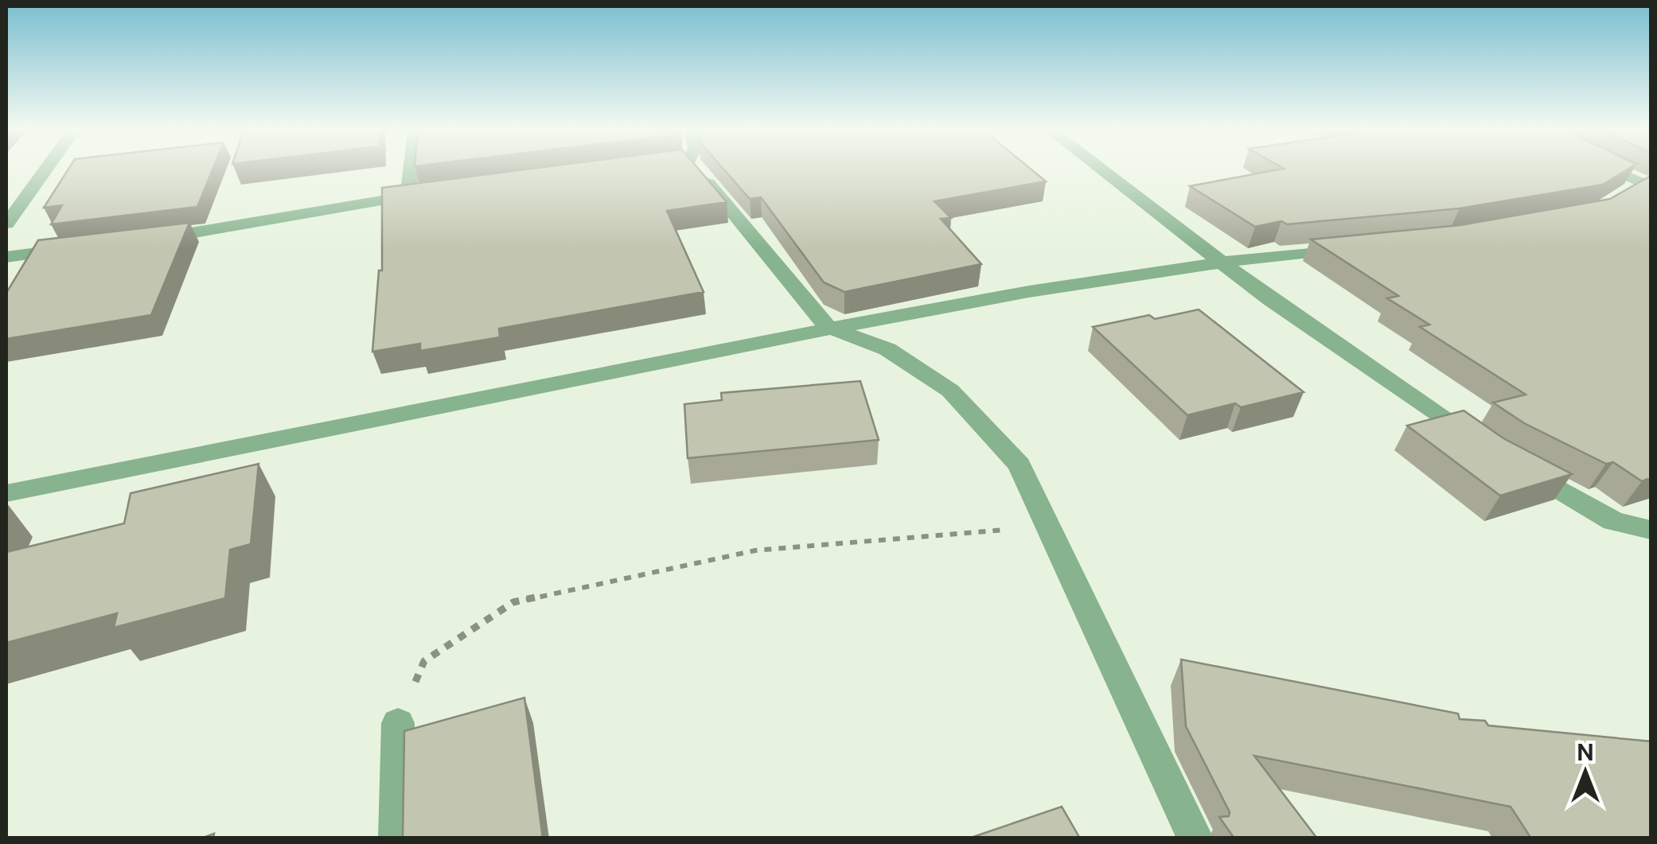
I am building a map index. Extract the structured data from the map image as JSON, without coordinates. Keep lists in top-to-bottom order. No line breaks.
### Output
{"north":"top"}
